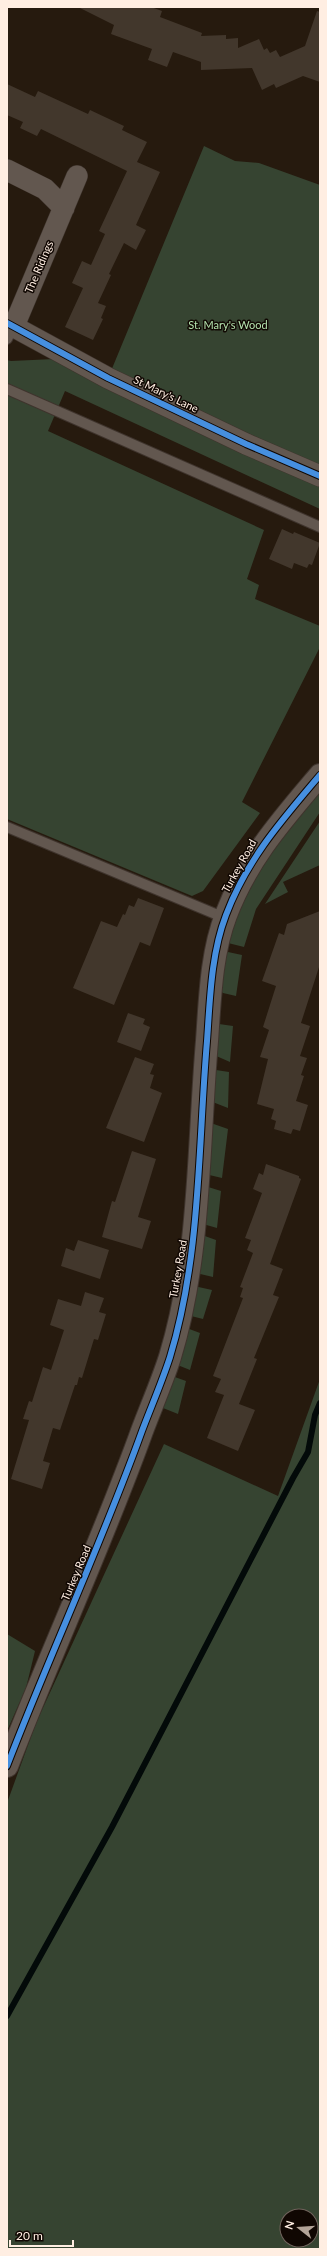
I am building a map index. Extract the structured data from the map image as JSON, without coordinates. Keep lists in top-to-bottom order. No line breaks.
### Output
{"streets":{"street":["The Ridings","St Mary's Lane","Turkey Road"]},"crossings":[["The Ridings","St Mary's Lane"]],"parks":["St. Mary's Wood"],"scale_bar":"20 m","north":"left"}
